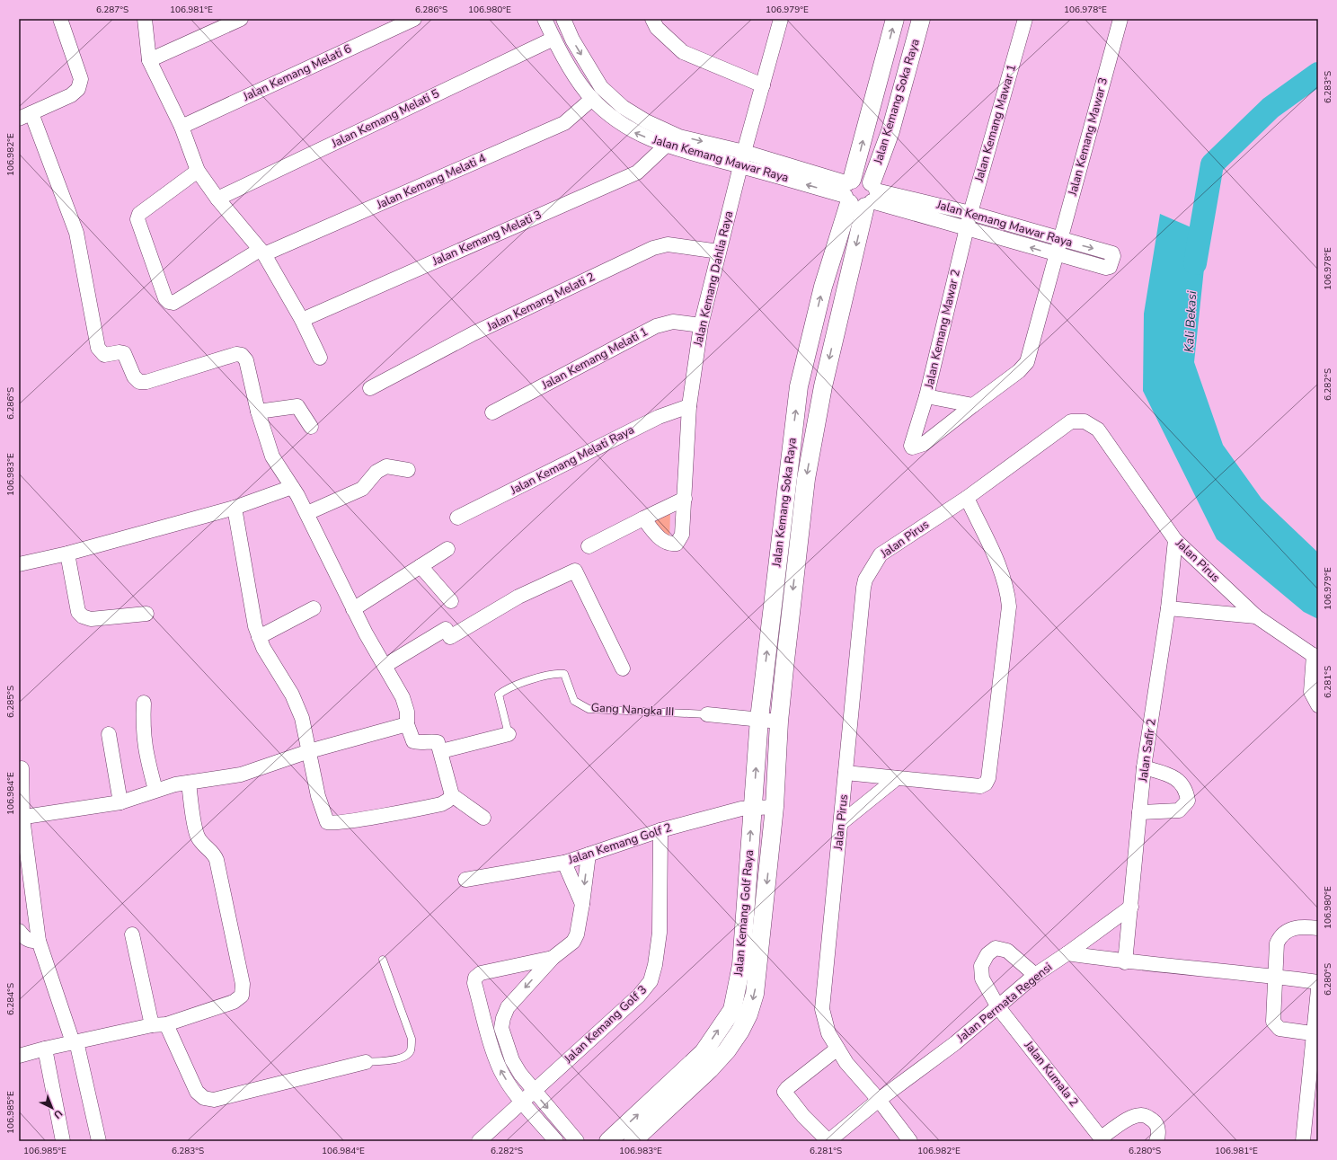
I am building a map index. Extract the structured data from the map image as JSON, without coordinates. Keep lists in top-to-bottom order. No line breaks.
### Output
{"streets":{"street":["Jalan Kemang Melati 6","Jalan Kemang Soka Raya","Jalan Kemang Melati 5","Jalan Kemang Mawar 1","Jalan Kemang Mawar 3","Jalan Kemang Mawar Raya","Jalan Kemang Melati 4","Jalan Kemang Melati 3","Jalan Kemang Dahlia Raya","Jalan Kemang Melati 2","Jalan Kemang Mawar 2","Jalan Kemang Melati 1","Jalan Kemang Melati Raya","Jalan Pirus","Gang Nangka III","Jalan Safir 2","Jalan Kemang Golf 2","Jalan Kemang Golf Raya","Jalan Permata Regensi","Jalan Kemang Golf 3","Jalan Kumala 2"]},"crossings":[["Jalan Kemang Soka Raya","Jalan Kemang Mawar Raya"],["Jalan Kemang Soka Raya","Jalan Kemang Golf 2"],["Jalan Kemang Soka Raya","Jalan Kemang Golf Raya"],["Jalan Kemang Melati 5","Jalan Kemang Mawar Raya"],["Jalan Kemang Mawar 1","Jalan Kemang Mawar Raya"],["Jalan Kemang Mawar 1","Jalan Kemang Mawar 2"],["Jalan Kemang Mawar 3","Jalan Kemang Mawar Raya"],["Jalan Kemang Mawar Raya","Jalan Kemang Melati 4"],["Jalan Kemang Mawar Raya","Jalan Kemang Melati 3"],["Jalan Kemang Mawar Raya","Jalan Kemang Dahlia Raya"],["Jalan Kemang Mawar Raya","Jalan Kemang Mawar 2"],["Jalan Kemang Dahlia Raya","Jalan Kemang Melati 2"],["Jalan Kemang Dahlia Raya","Jalan Kemang Melati 1"],["Jalan Kemang Dahlia Raya","Jalan Kemang Melati Raya"],["Jalan Pirus","Jalan Safir 2"],["Jalan Pirus","Jalan Permata Regensi"],["Jalan Safir 2","Jalan Permata Regensi"],["Jalan Kemang Golf 2","Jalan Kemang Golf Raya"],["Jalan Kemang Golf 2","Jalan Kemang Golf 3"],["Jalan Permata Regensi","Jalan Kumala 2"]],"water":["Kali Bekasi"],"north":"bottom right","coordinates":["6.287°S","106.981°E","6.286°S","106.980°E","106.979°E","106.978°E","6.283°S","106.982°E","6.282°S","106.983°E","6.281°S","6.285°S","106.984°E","6.280°S","6.284°S","106.985°E"]}
